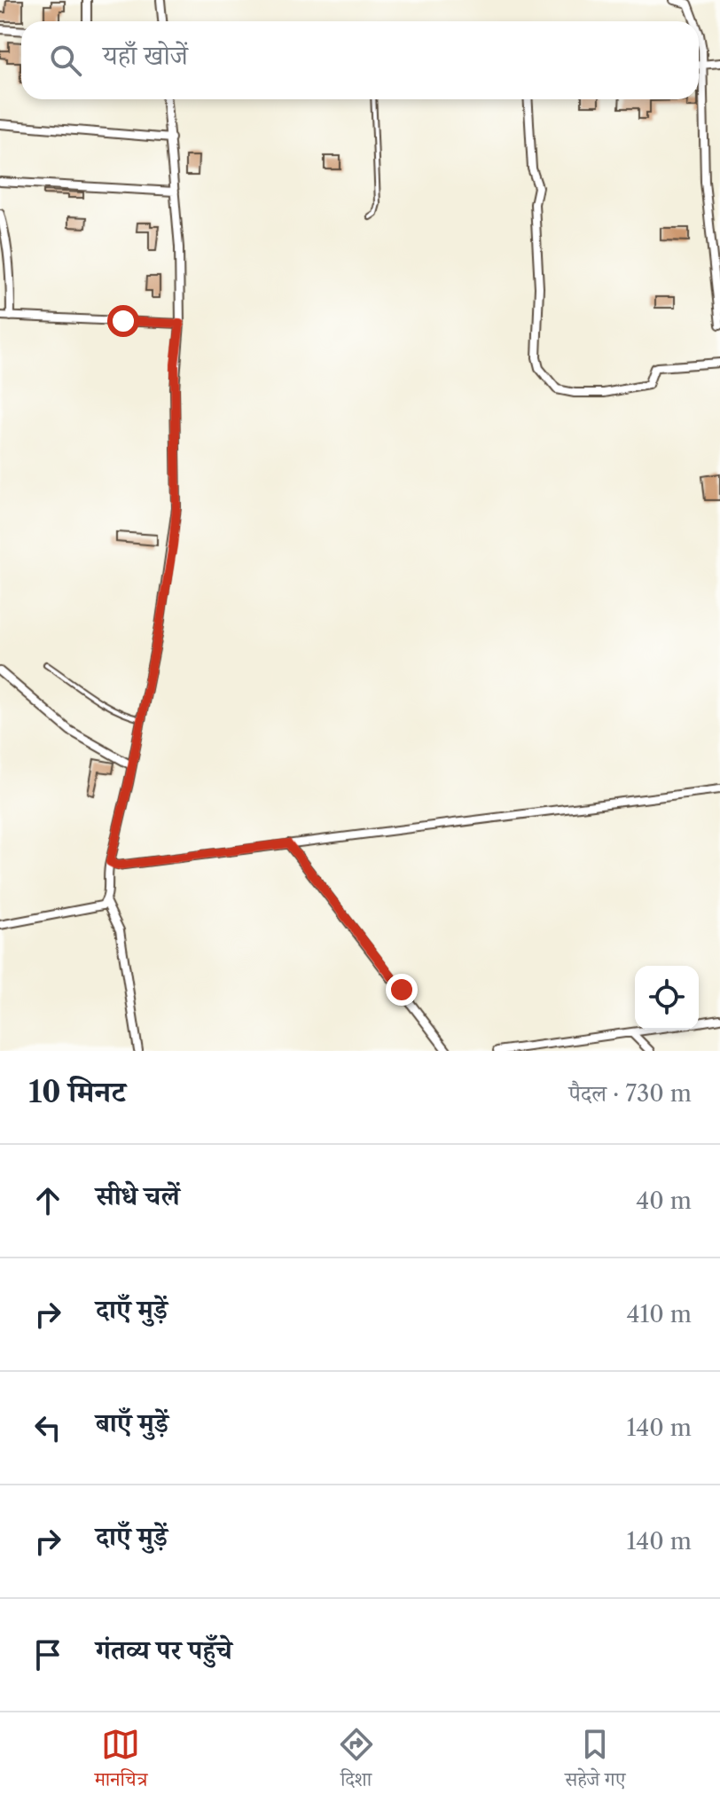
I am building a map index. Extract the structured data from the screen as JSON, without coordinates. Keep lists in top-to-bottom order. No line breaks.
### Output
{"page":{"search":"यहाँ खोजें","heading":["10 मिनट","पैदल · 730 m"],"list":[["सीधे चलें","40 m"],["दाएँ मुड़ें","410 m"],["बाएँ मुड़ें","140 m"],["दाएँ मुड़ें","140 m"],"गंतव्य पर पहुँचे"],"nav":["मानचित्र","दिशा","सहेजे गए"]}}
